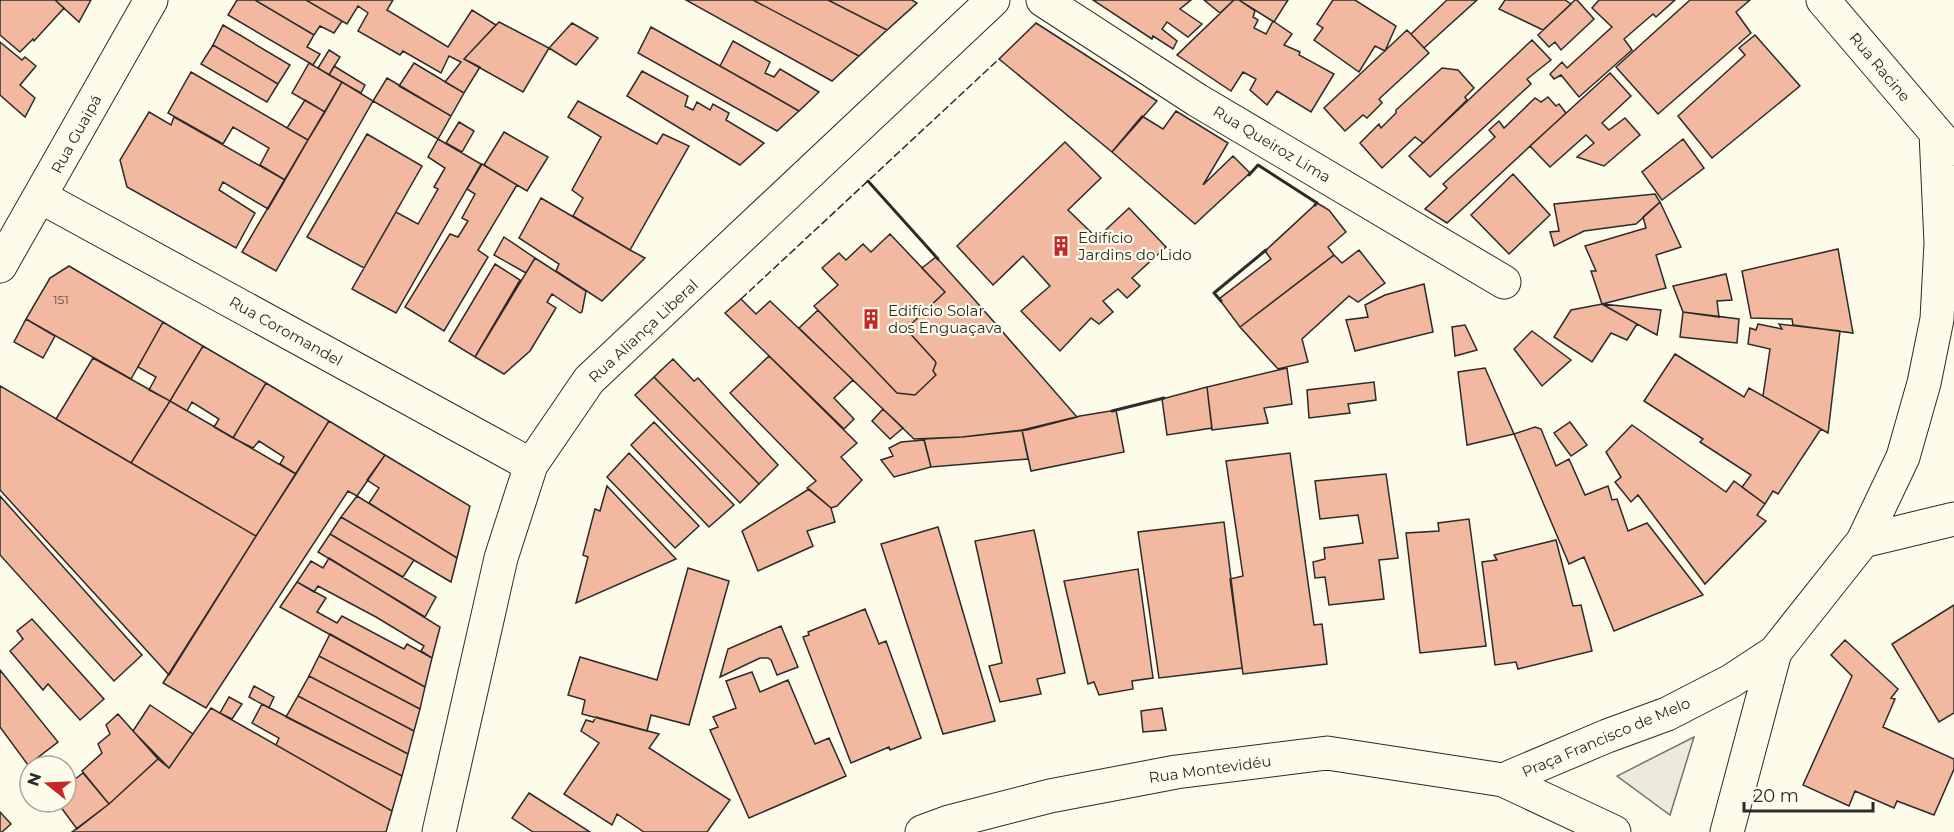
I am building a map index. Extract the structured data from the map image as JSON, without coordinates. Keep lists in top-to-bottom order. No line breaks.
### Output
{"streets":{"street":["Rua Racine","Rua Guaipá","Rua Queiroz Lima","Rua Coromandel","Rua Aliança Liberal","Praça Francisco de Melo","Rua Montevidéu"]},"crossings":[["Rua Guaipá","Rua Coromandel"],["Rua Coromandel","Rua Aliança Liberal"],["Praça Francisco de Melo","Rua Montevidéu"]],"places":{"building":["Edifício Jardins do Lido","Edifício Solar dos Enguaçava"]},"house_numbers":["151"],"scale_bar":"20 m","north":"left"}
